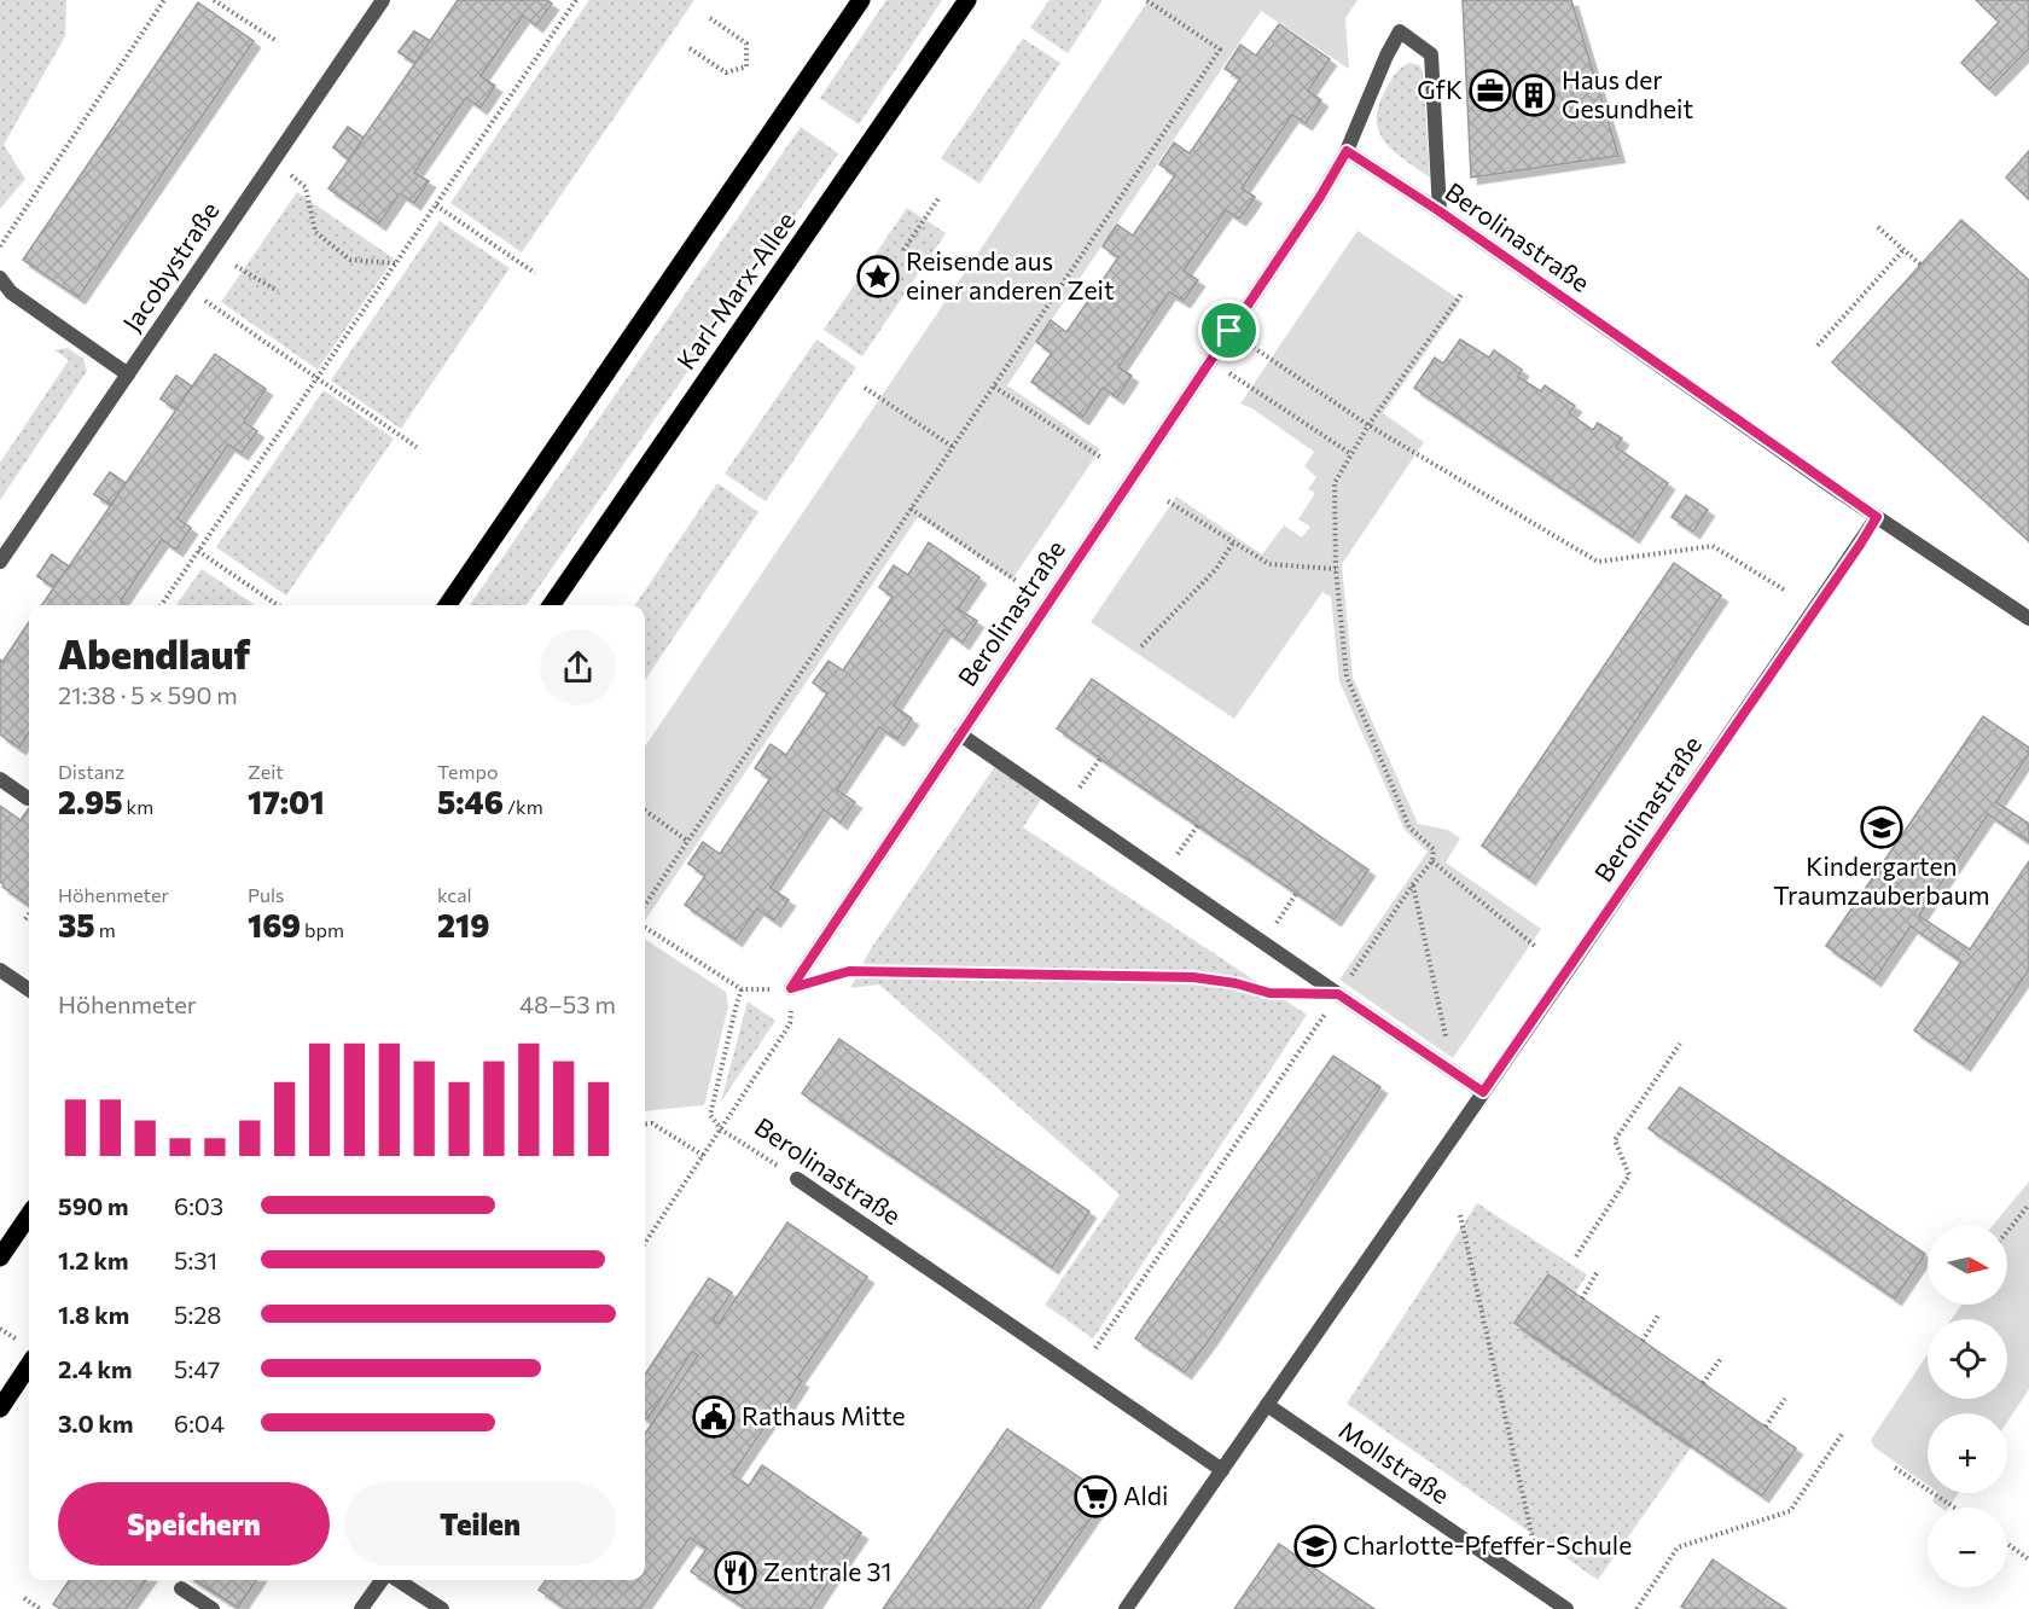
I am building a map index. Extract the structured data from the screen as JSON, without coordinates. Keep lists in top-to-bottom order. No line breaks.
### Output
{"streets":{"main road":["Karl-Marx-Allee"],"street":["Berolinastraße","Jacobystraße","Mollstraße"]},"crossings":[["Berolinastraße","Mollstraße"]],"places":{"office":["GfK"],"building":["Haus der Gesundheit"],"place":["Reisende aus einer anderen Zeit"],"school or university":["Kindergarten Traumzauberbaum","Charlotte-Pfeffer-Schule"],"public building":["Rathaus Mitte"],"supermarket":["Aldi"],"restaurant":["Zentrale 31"]},"north":"right","page":{"heading":["Abendlauf","21:38 · 5 × 590 m"],"stats":[["Distanz","2.95 km"],["Zeit","17:01"],["Tempo","5:46 /km"],["Höhenmeter","35 m"],["Puls","169 bpm"],["kcal","219"]],"chart":["Höhenmeter","48–53 m"],"list":[{"name":"590 m","note":"6:03"},{"name":"1.2 km","note":"5:31"},{"name":"1.8 km","note":"5:28"},{"name":"2.4 km","note":"5:47"},{"name":"3.0 km","note":"6:04"}],"map_buttons":["+","−"],"buttons":["Speichern","Teilen"]}}
